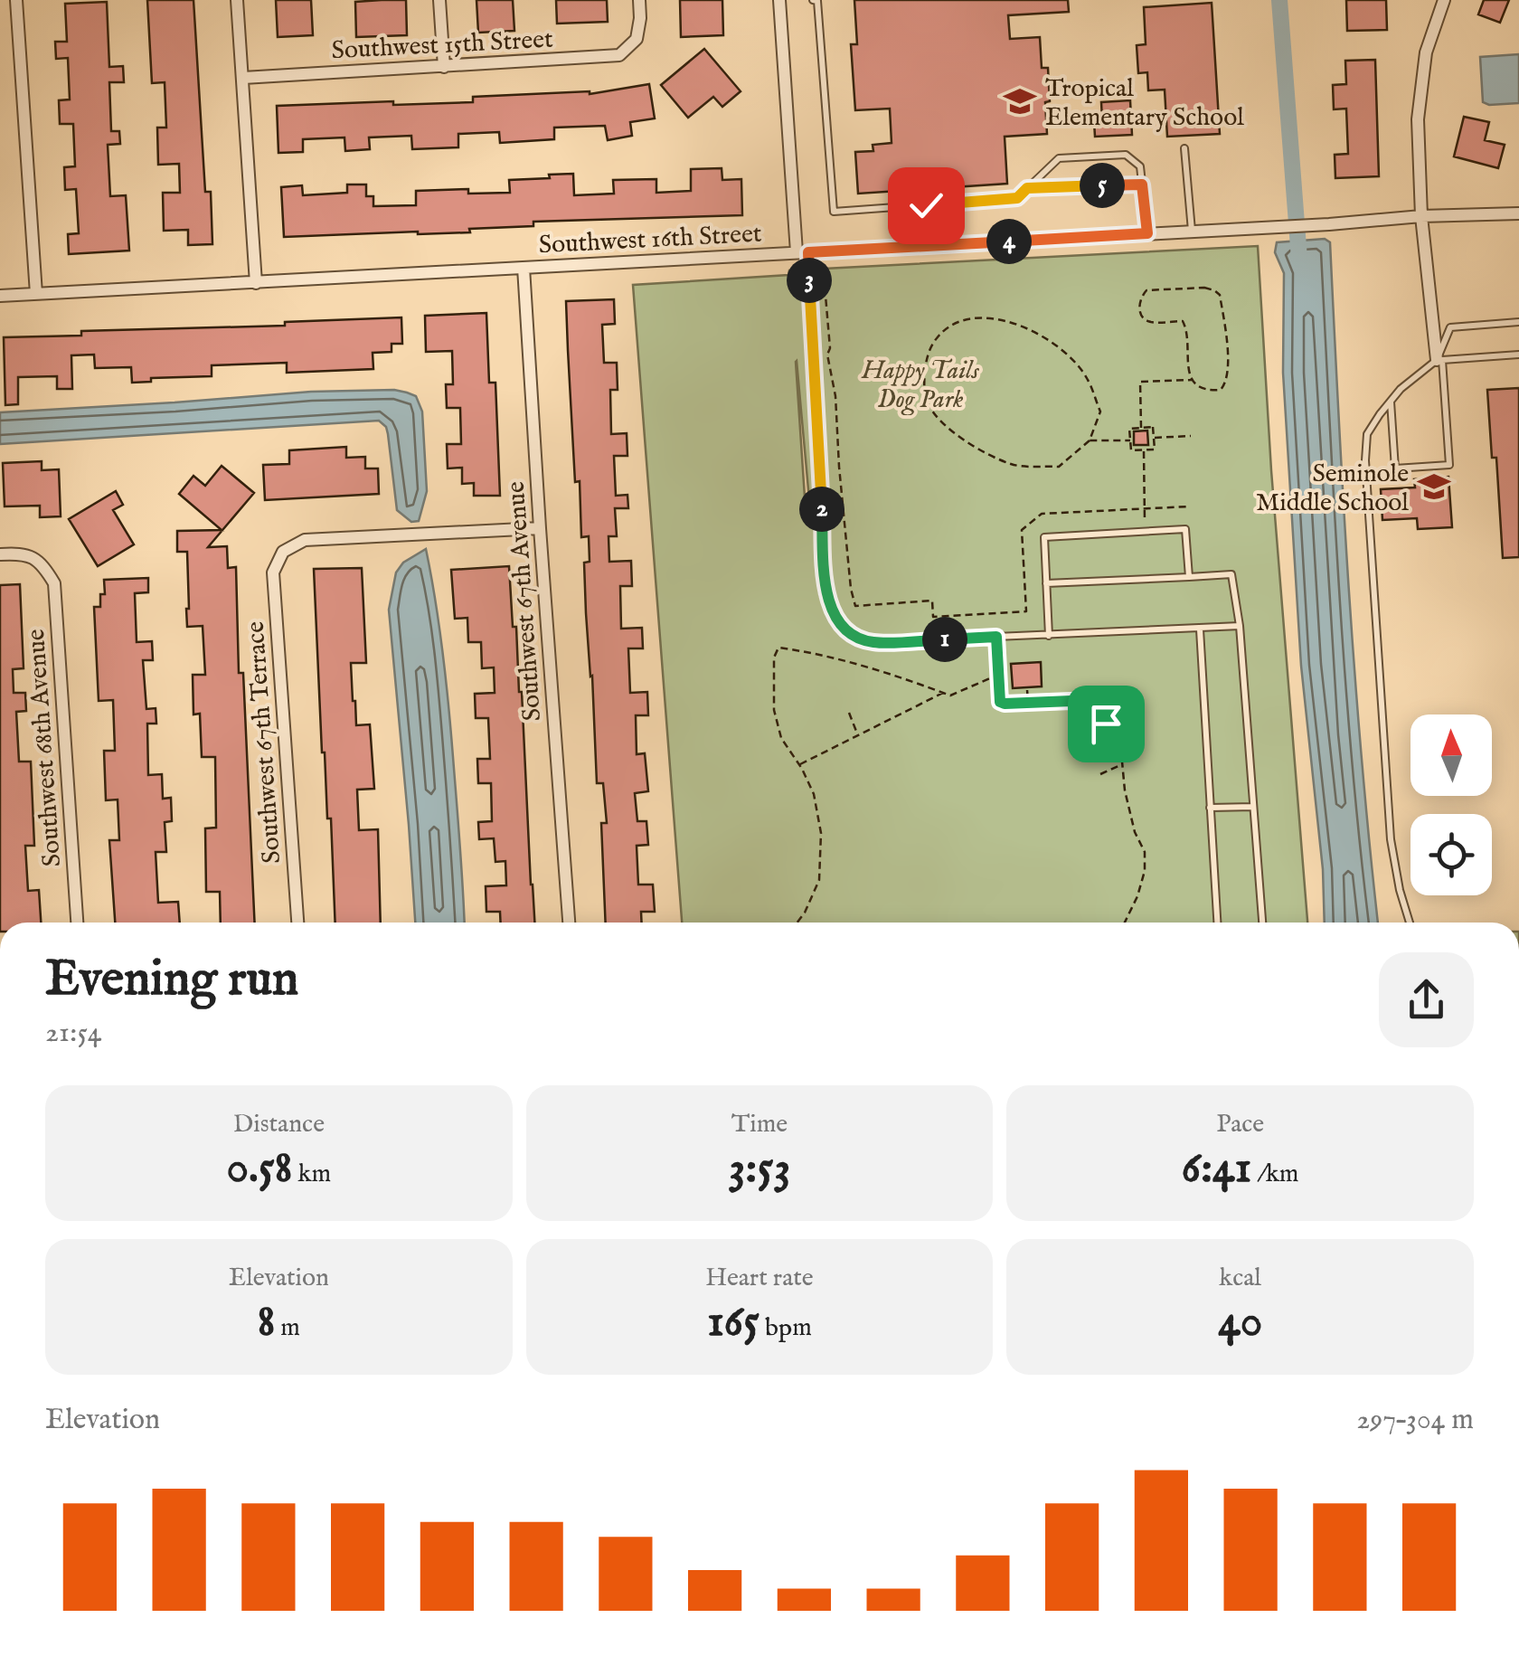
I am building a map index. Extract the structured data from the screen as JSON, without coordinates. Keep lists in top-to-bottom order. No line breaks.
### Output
{"streets":{"street":["Southwest 15th Street","Southwest 16th Street","Southwest 67th Avenue","Southwest 67th Terrace","Southwest 68th Avenue"]},"crossings":[["Southwest 16th Street","Southwest 67th Avenue"],["Southwest 67th Avenue","Southwest 67th Terrace"]],"parks":["Happy Tails Dog Park"],"places":{"school or university":["Tropical Elementary School","Seminole Middle School"]},"north":"top","page":{"pins":["5","4","3","2","1"],"heading":["Evening run","21:54"],"stats":[["Distance","0.58 km"],["Time","3:53"],["Pace","6:41 /km"],["Elevation","8 m"],["Heart rate","165 bpm"],["kcal","40"]],"chart":["Elevation","297–304 m"]}}
